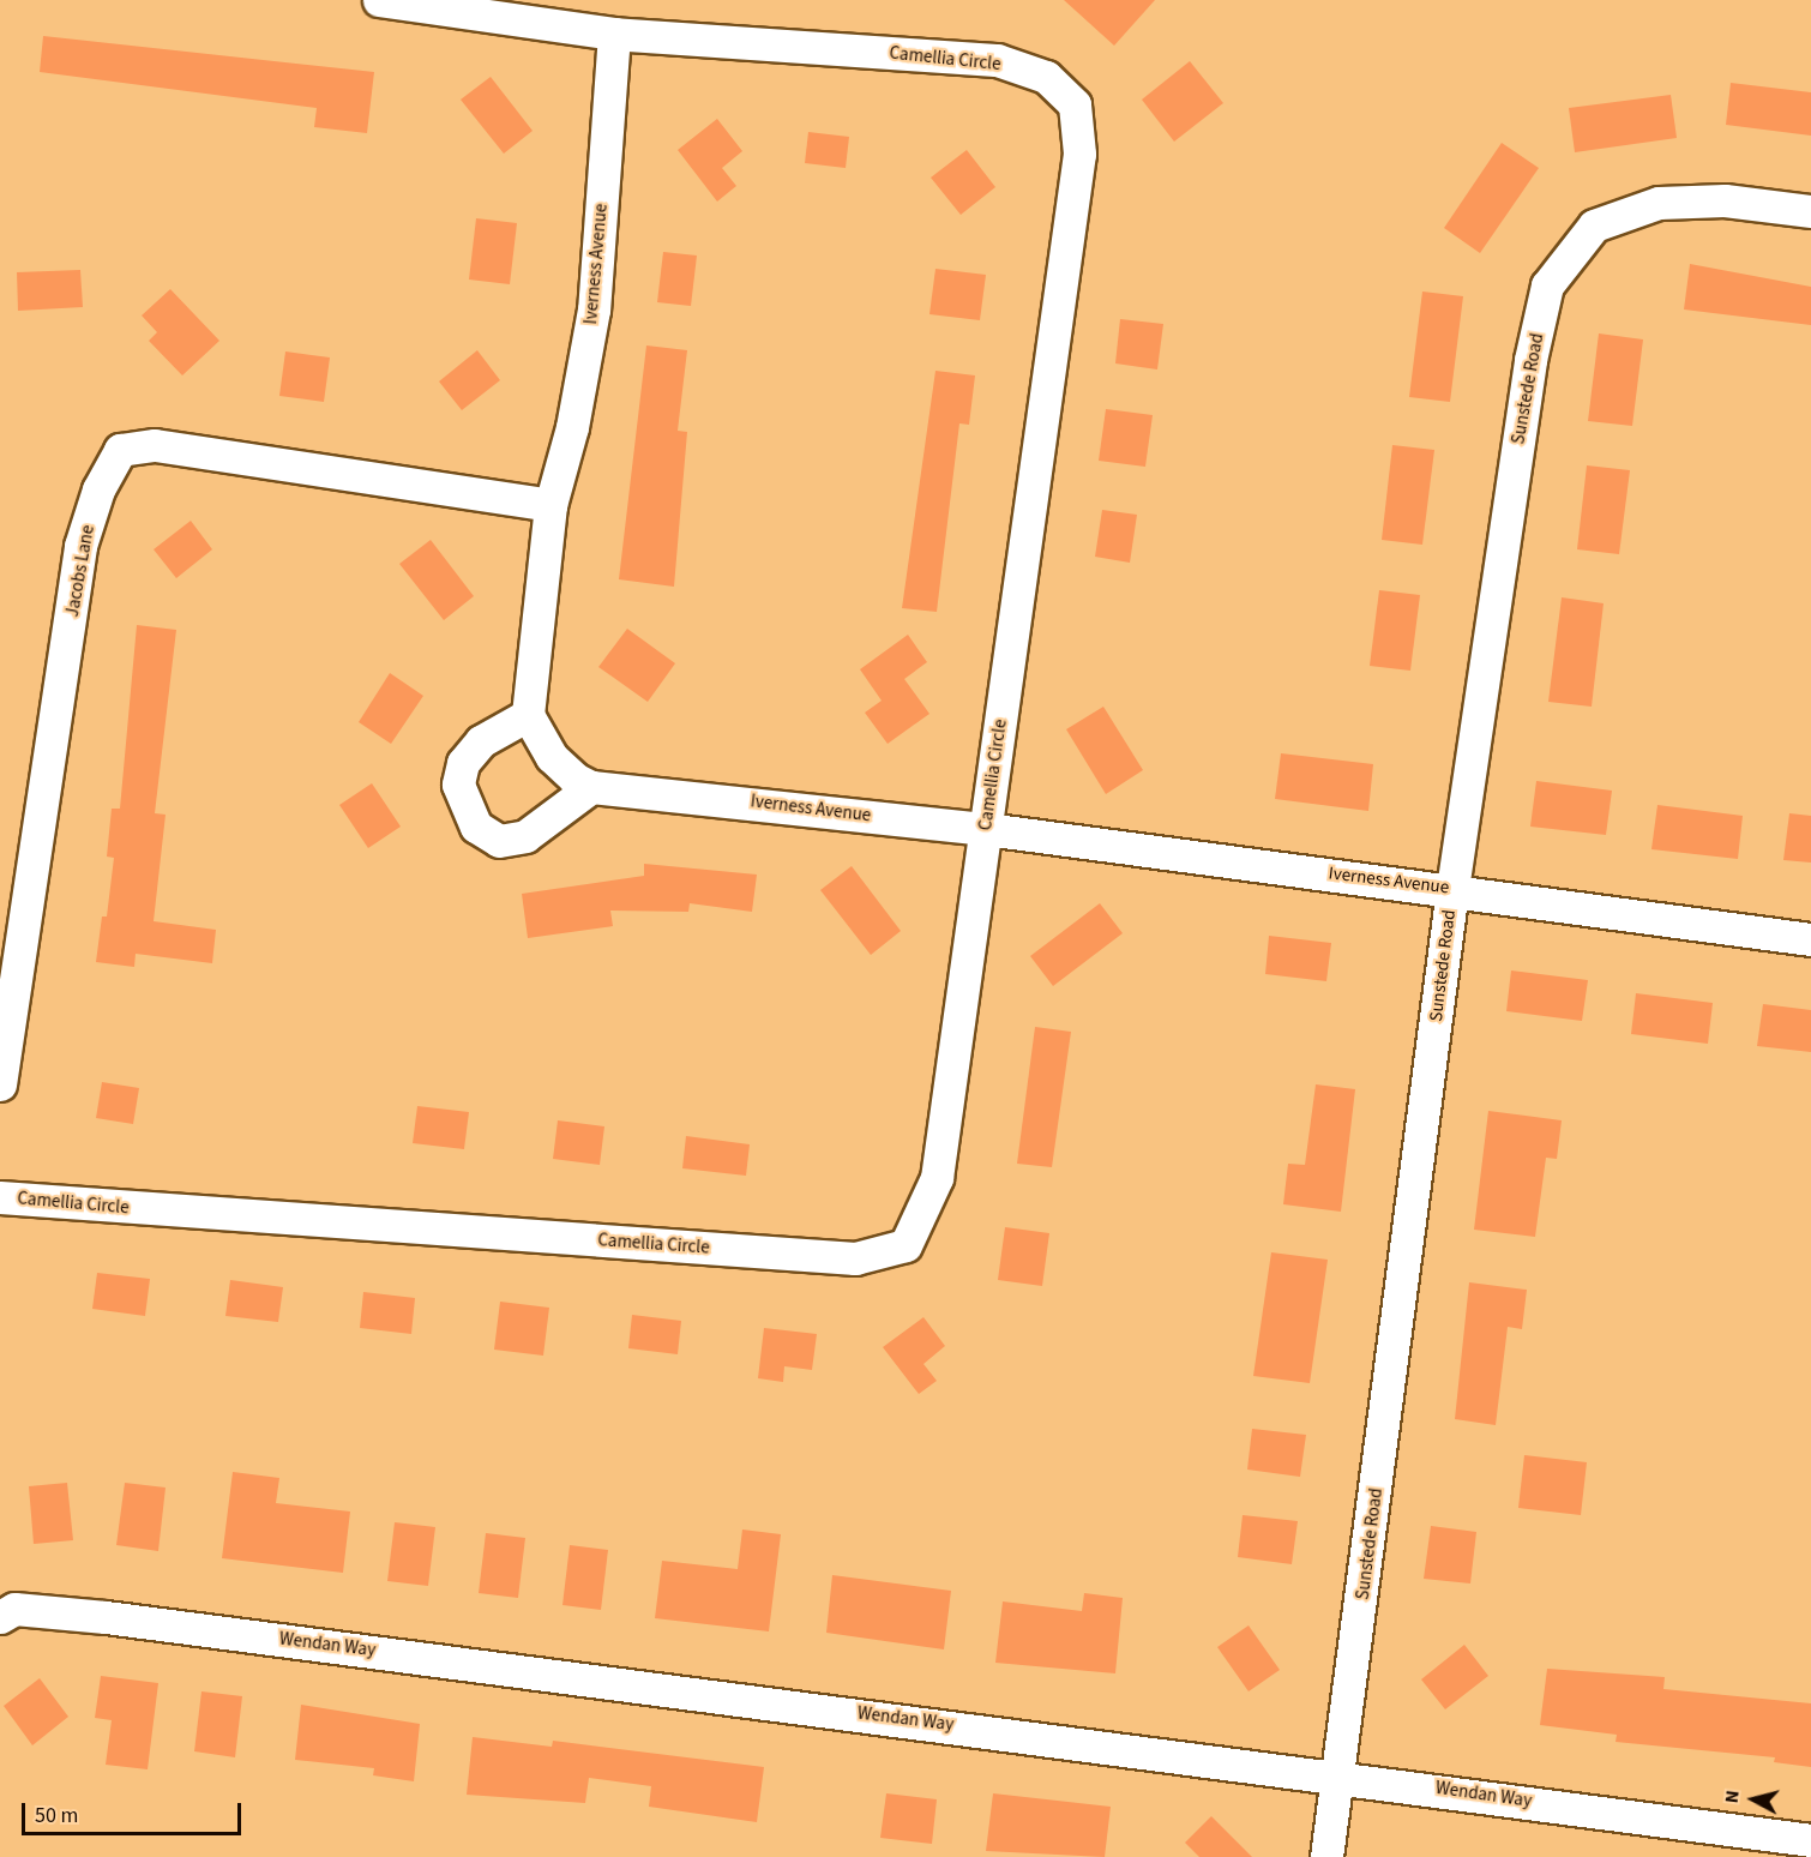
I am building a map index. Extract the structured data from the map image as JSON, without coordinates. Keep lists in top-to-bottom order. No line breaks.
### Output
{"streets":{"street":["Camellia Circle","Iverness Avenue","Sunstede Road","Jacobs Lane","Wendan Way"]},"crossings":[["Camellia Circle","Iverness Avenue"],["Iverness Avenue","Sunstede Road"],["Iverness Avenue","Jacobs Lane"],["Sunstede Road","Wendan Way"]],"scale_bar":"50 m","north":"left"}
